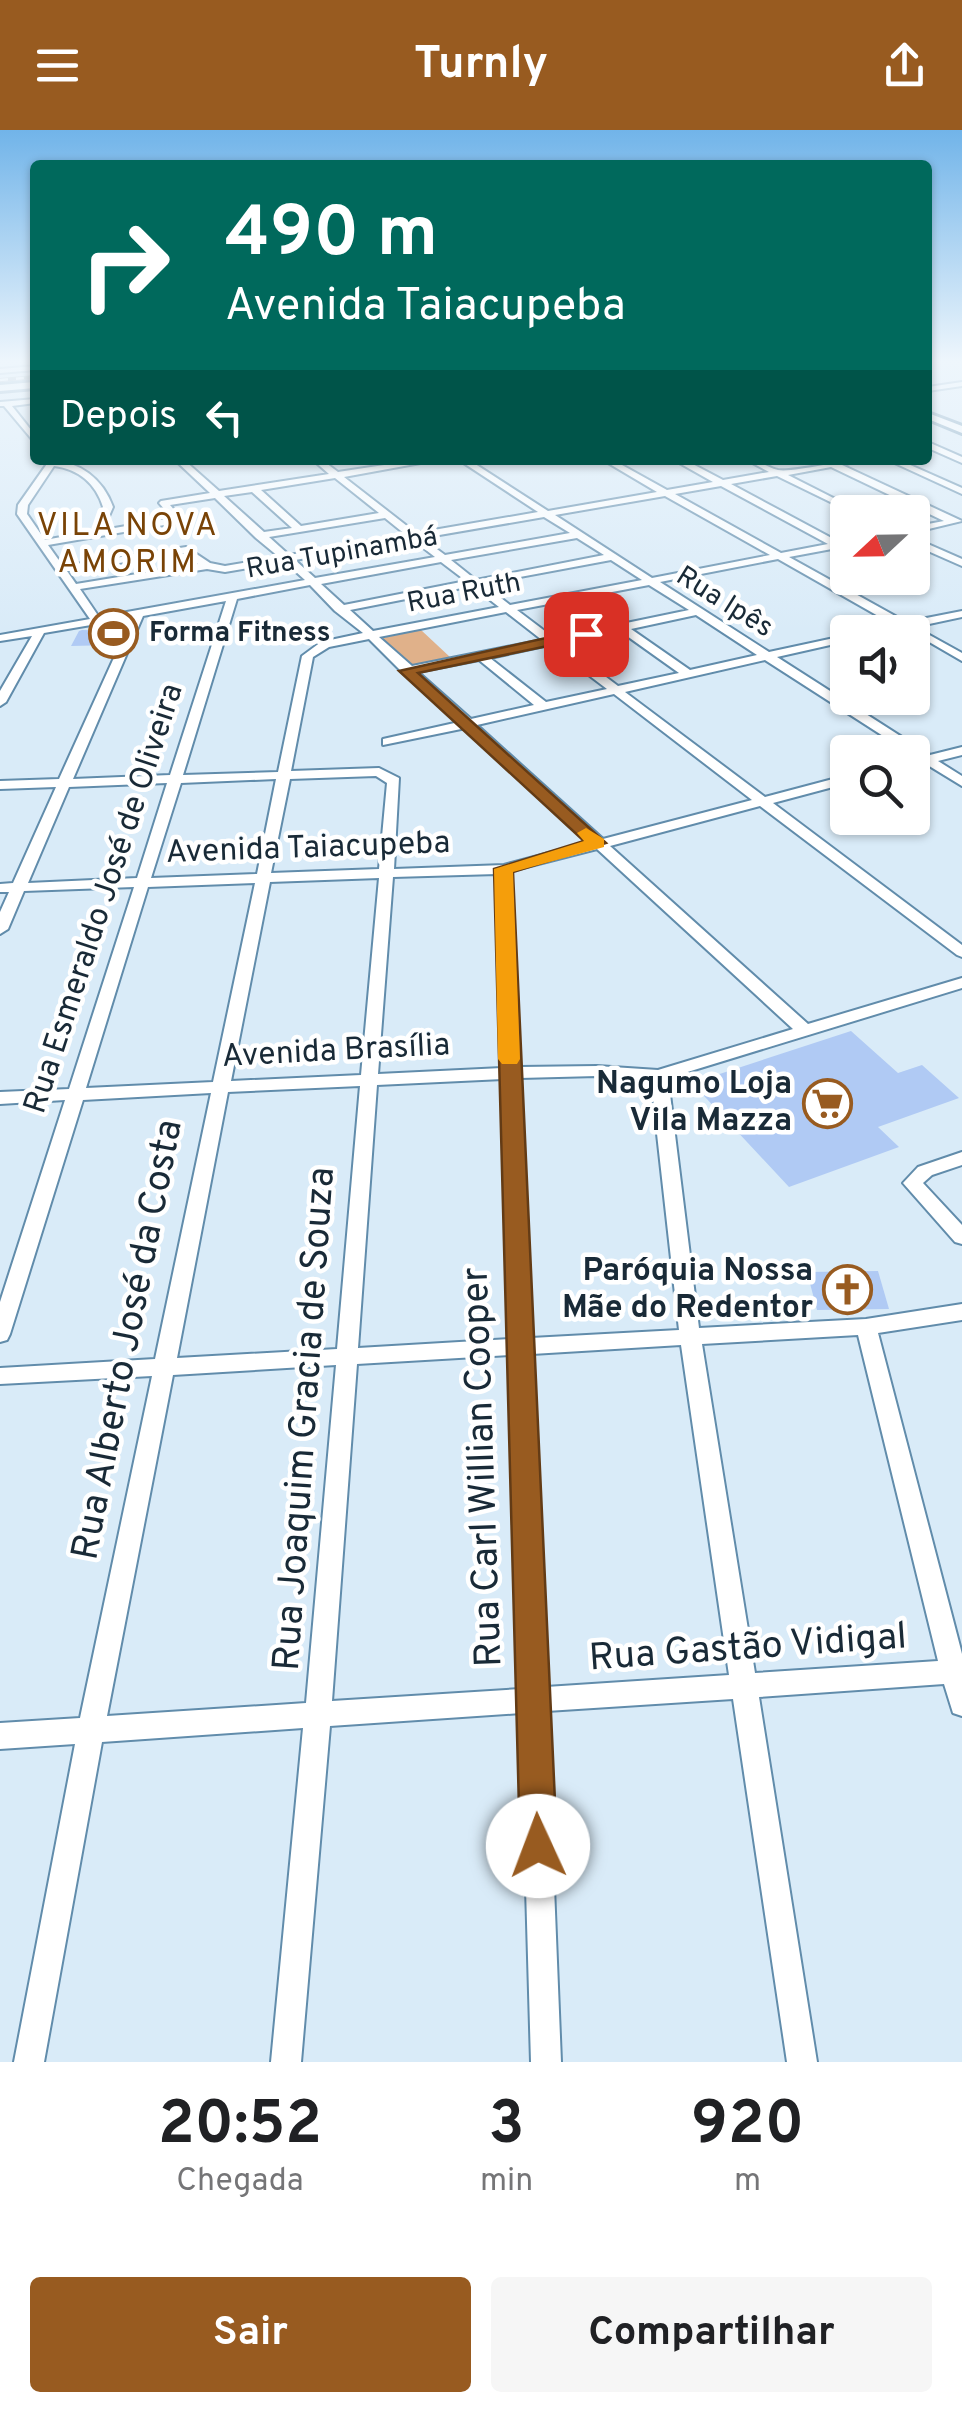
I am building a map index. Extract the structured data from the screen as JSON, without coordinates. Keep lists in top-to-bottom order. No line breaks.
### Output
{"streets":{"street":["Rua Tupinambá","Rua Ruth","Rua Ipês","Avenida Taiacupeba","Rua Esmeraldo José de Oliveira","Avenida Brasília","Rua Alberto José da Costa","Rua Joaquim Gracia de Souza","Rua Carl Willian Cooper","Rua Gastão Vidigal"]},"crossings":[["Rua Tupinambá","Rua Ipês"],["Rua Tupinambá","Rua Esmeraldo José de Oliveira"],["Rua Ruth","Rua Ipês"],["Rua Ruth","Rua Alberto José da Costa"],["Avenida Taiacupeba","Rua Esmeraldo José de Oliveira"],["Avenida Taiacupeba","Rua Alberto José da Costa"],["Avenida Taiacupeba","Rua Joaquim Gracia de Souza"],["Avenida Taiacupeba","Rua Carl Willian Cooper"],["Rua Esmeraldo José de Oliveira","Avenida Brasília"],["Avenida Brasília","Rua Alberto José da Costa"],["Avenida Brasília","Rua Joaquim Gracia de Souza"],["Avenida Brasília","Rua Carl Willian Cooper"],["Rua Alberto José da Costa","Rua Joaquim Gracia de Souza"],["Rua Alberto José da Costa","Rua Gastão Vidigal"],["Rua Joaquim Gracia de Souza","Rua Gastão Vidigal"],["Rua Carl Willian Cooper","Rua Gastão Vidigal"]],"districts":["VILA NOVA AMORIM"],"places":{"sports":["Forma Fitness"],"supermarket":["Nagumo Loja Vila Mazza"],"church":["Paróquia Nossa Mãe do Redentor"]},"north":"left","page":{"header":"Turnly","turn":["490 m","Avenida Taiacupeba"],"then":"Depois","eta":["20:52","Chegada","3","min","920","m"],"buttons":["Sair","Compartilhar"]}}
